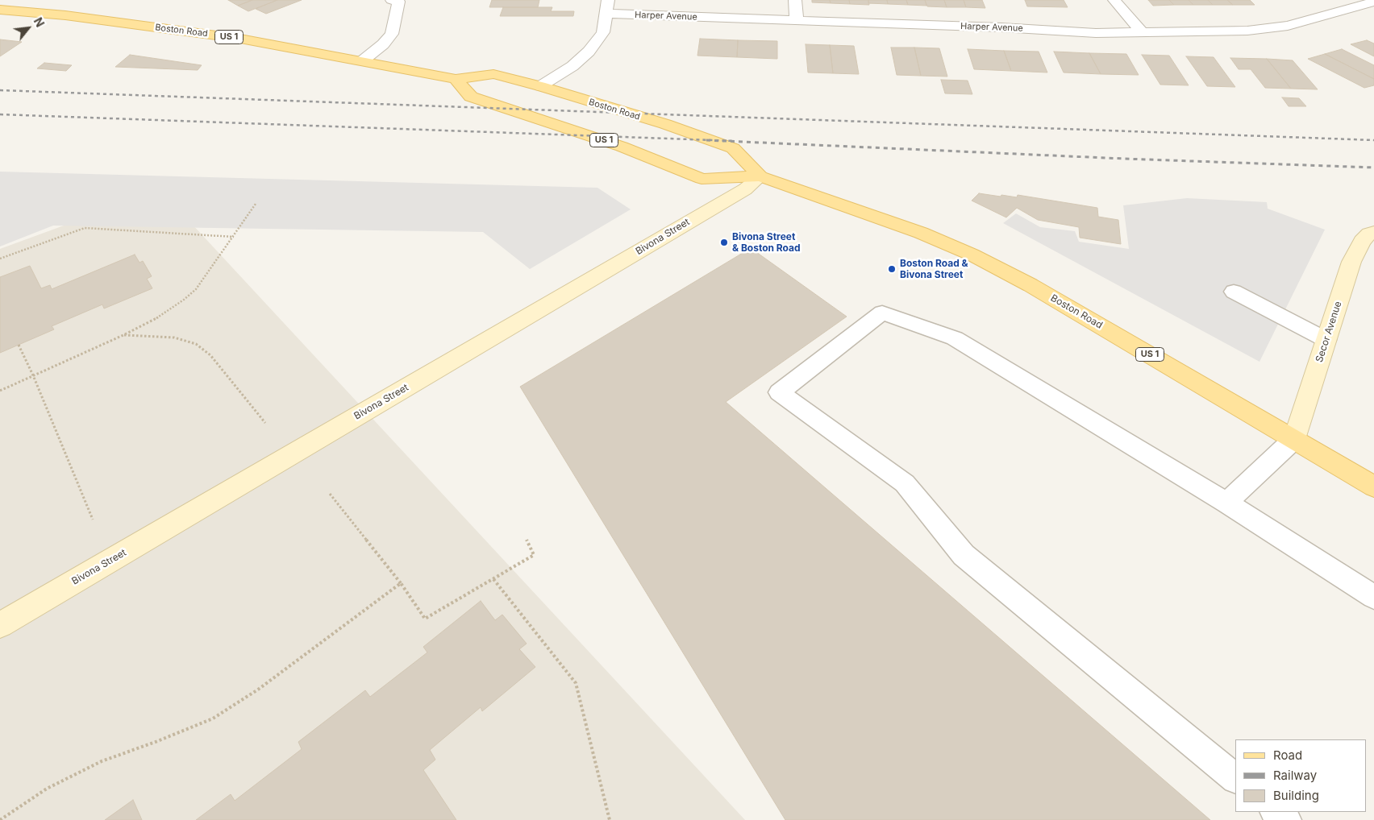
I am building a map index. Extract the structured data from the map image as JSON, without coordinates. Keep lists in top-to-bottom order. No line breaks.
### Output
{"streets":{"main road":["Boston Road","US 1"],"street":["Harper Avenue","Bivona Street","Secor Avenue"]},"crossings":[["Boston Road","Bivona Street"],["Boston Road","Secor Avenue"]],"places":["Bivona Street & Boston Road","Boston Road & Bivona Street"],"legend":["Road","Railway","Building"],"north":"top right"}
